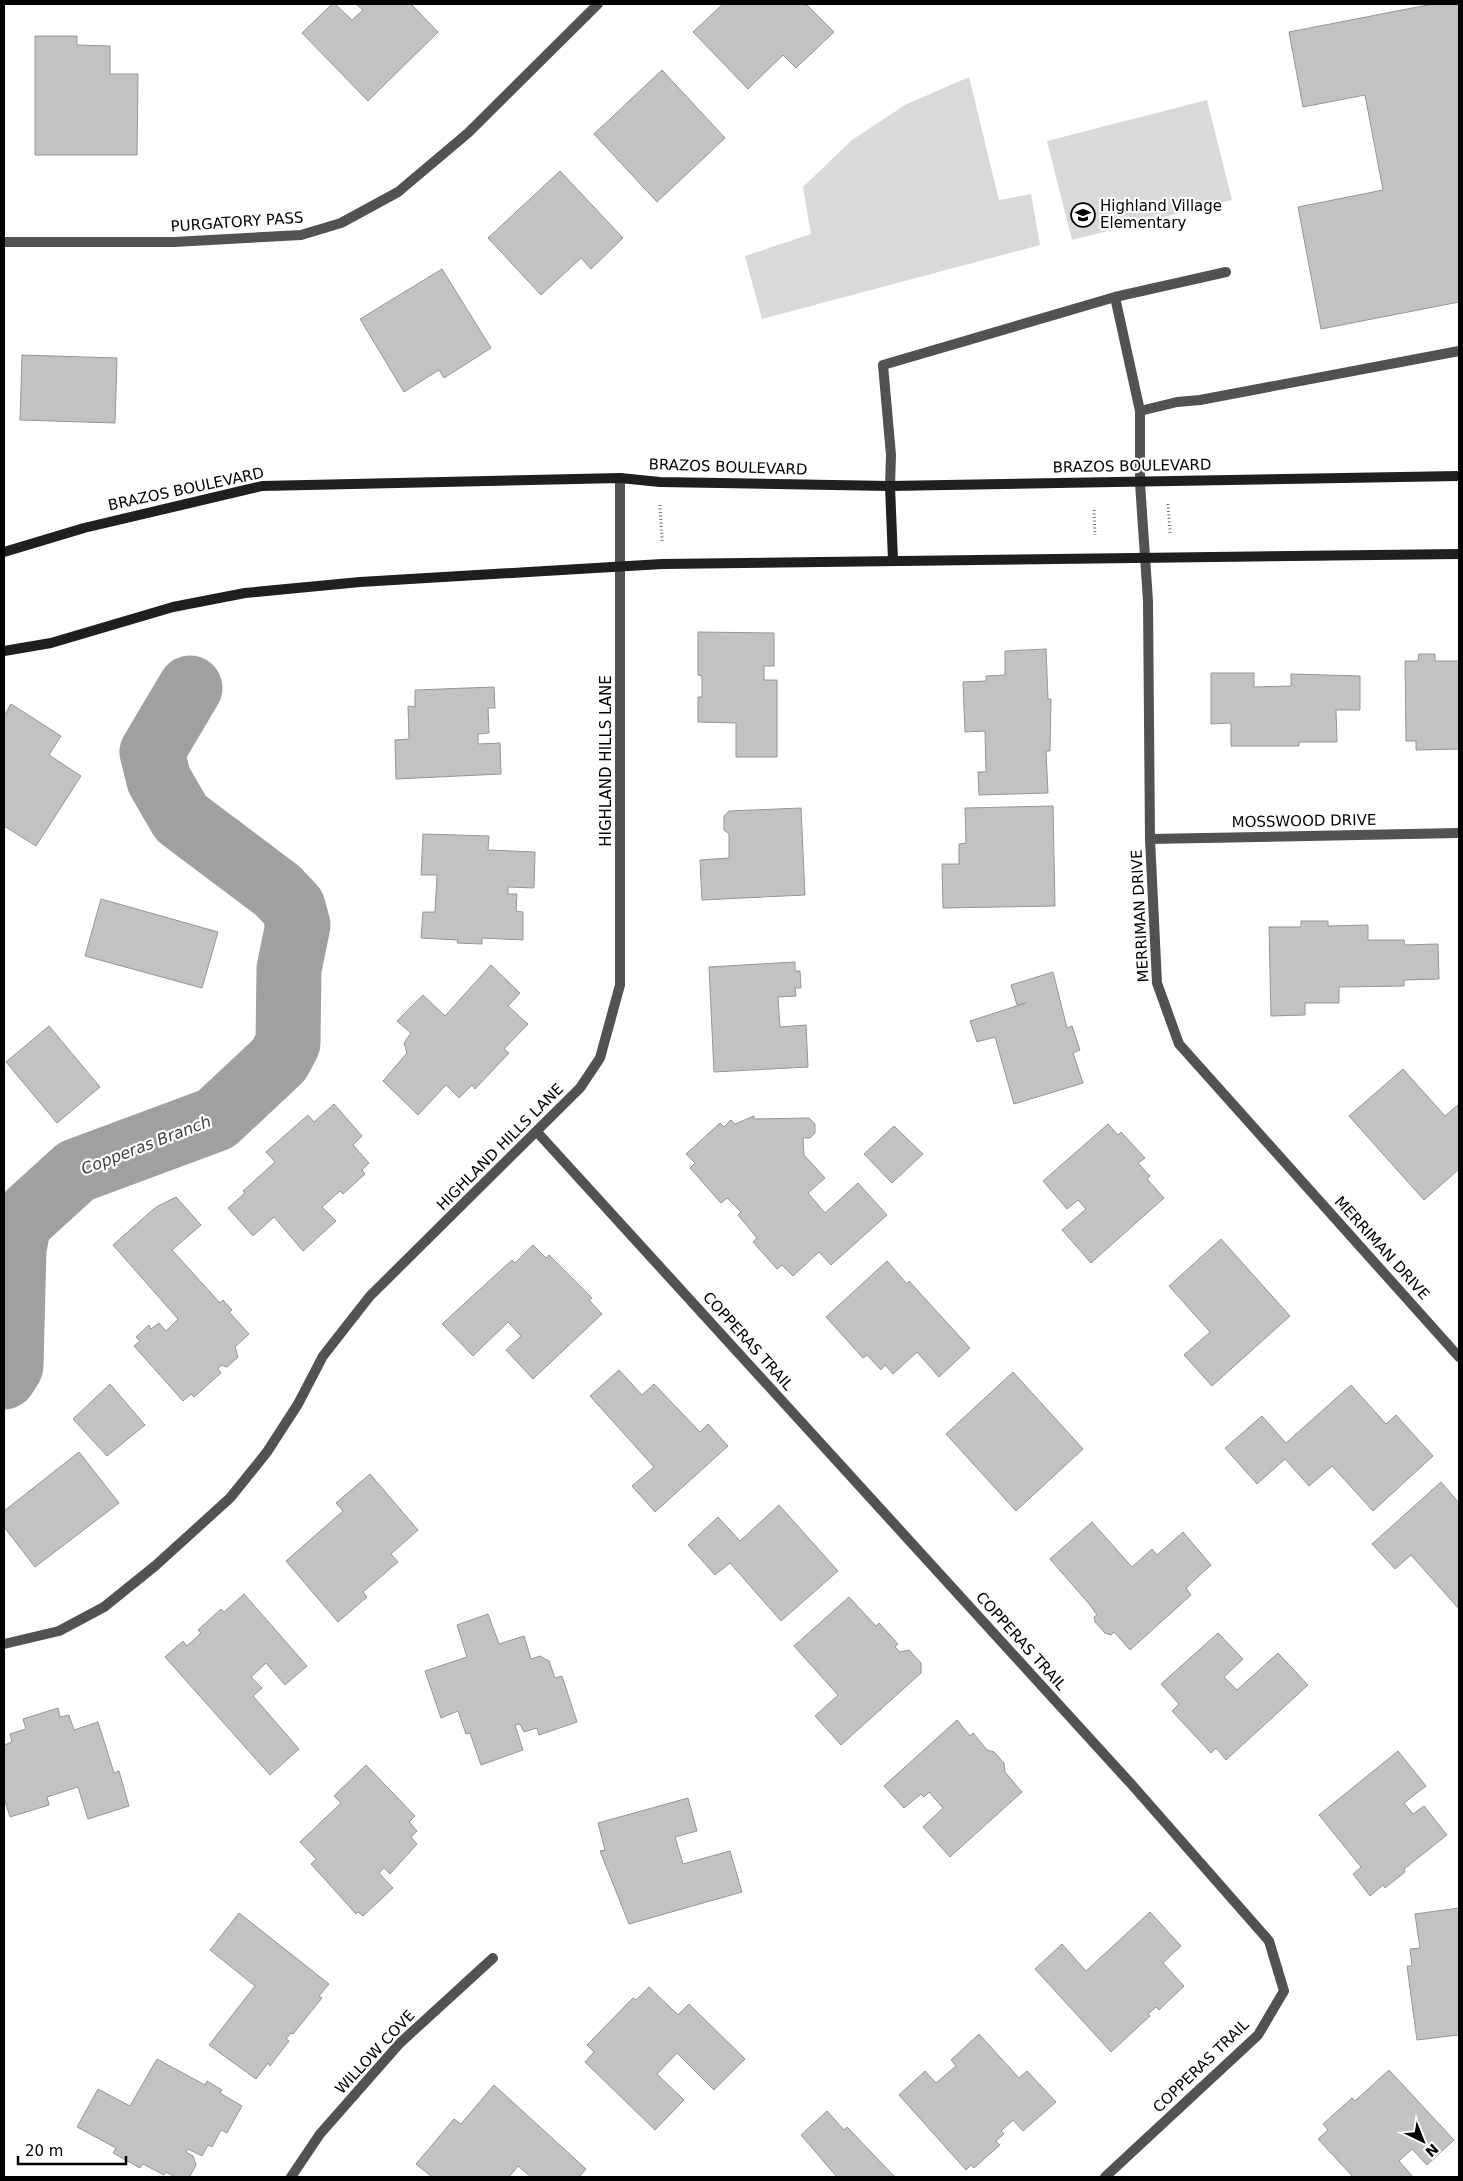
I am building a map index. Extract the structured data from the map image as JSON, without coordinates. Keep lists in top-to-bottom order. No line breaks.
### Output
{"streets":{"main road":["BRAZOS BOULEVARD"],"street":["PURGATORY PASS","HIGHLAND HILLS LANE","MOSSWOOD DRIVE","MERRIMAN DRIVE","COPPERAS TRAIL","WILLOW COVE"]},"crossings":[["BRAZOS BOULEVARD","HIGHLAND HILLS LANE"],["BRAZOS BOULEVARD","MERRIMAN DRIVE"],["HIGHLAND HILLS LANE","COPPERAS TRAIL"],["MOSSWOOD DRIVE","MERRIMAN DRIVE"]],"water":["Copperas Branch"],"places":{"school or university":["Highland Village Elementary"]},"scale_bar":"20 m","north":"bottom right"}
